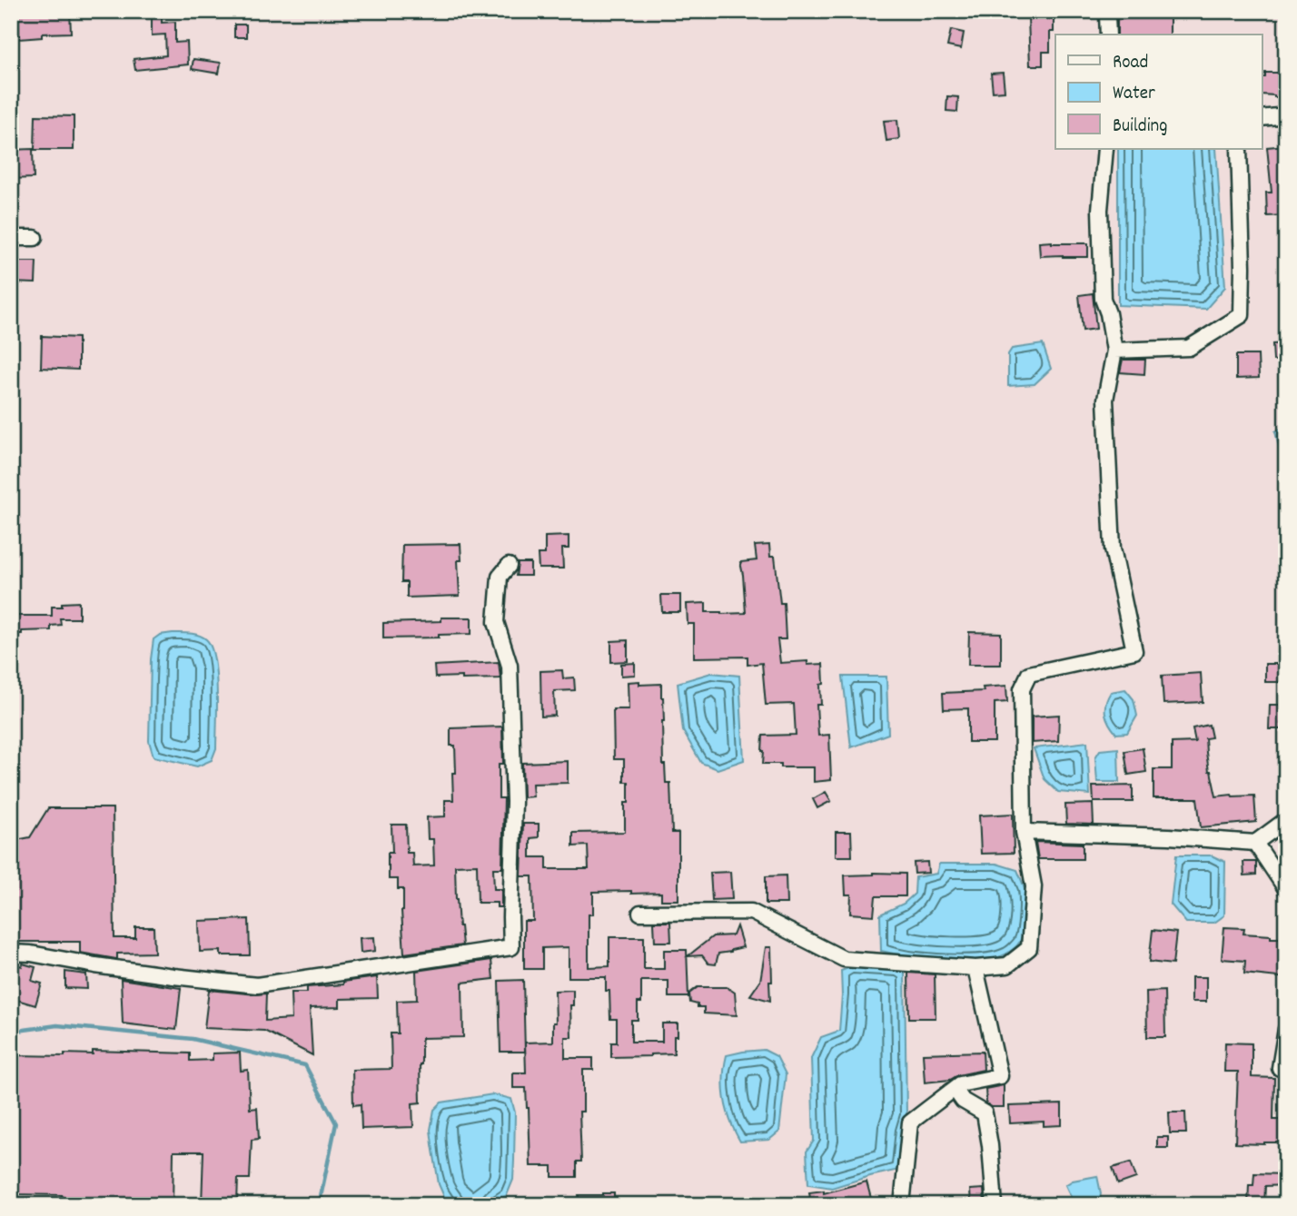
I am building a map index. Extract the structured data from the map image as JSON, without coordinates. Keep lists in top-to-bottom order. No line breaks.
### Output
{"legend":["Road","Water","Building"]}
